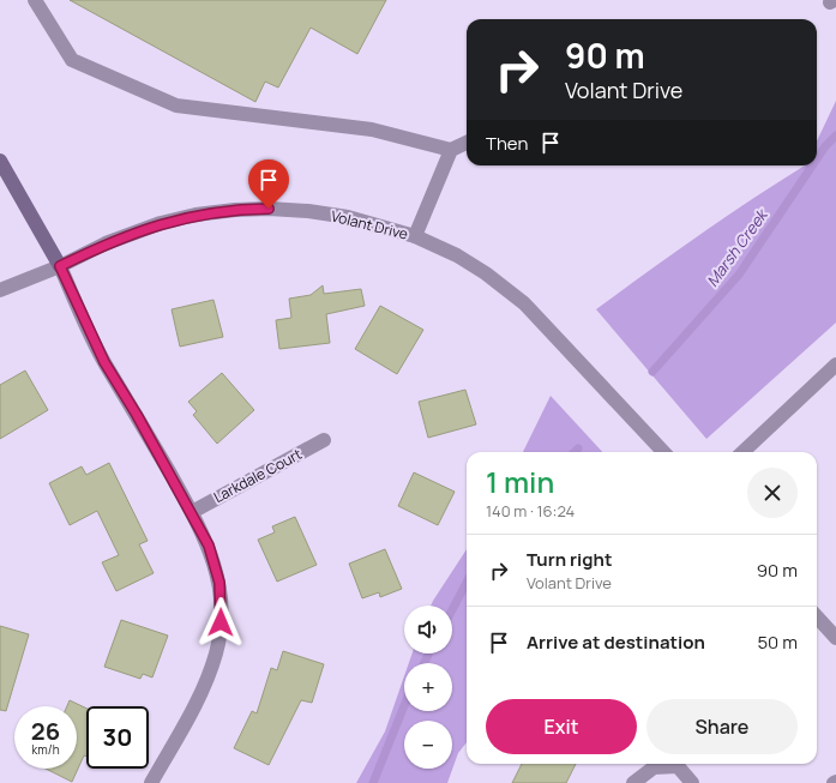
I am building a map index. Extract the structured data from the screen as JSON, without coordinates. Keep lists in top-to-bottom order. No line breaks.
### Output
{"streets":{"street":["Volant Drive","Larkdale Court"]},"water":["Marsh Creek"],"page":{"turn":["90 m","Volant Drive"],"then":"Then","heading":["1 min","140 m · 16:24"],"list":[{"name":"Turn right","note":"Volant Drive","value":"90 m"},{"name":"Arrive at destination","value":"50 m"}],"map_buttons":["+","−"],"buttons":["Exit","Share"],"speed":"26 km/h","limit":"30"}}
